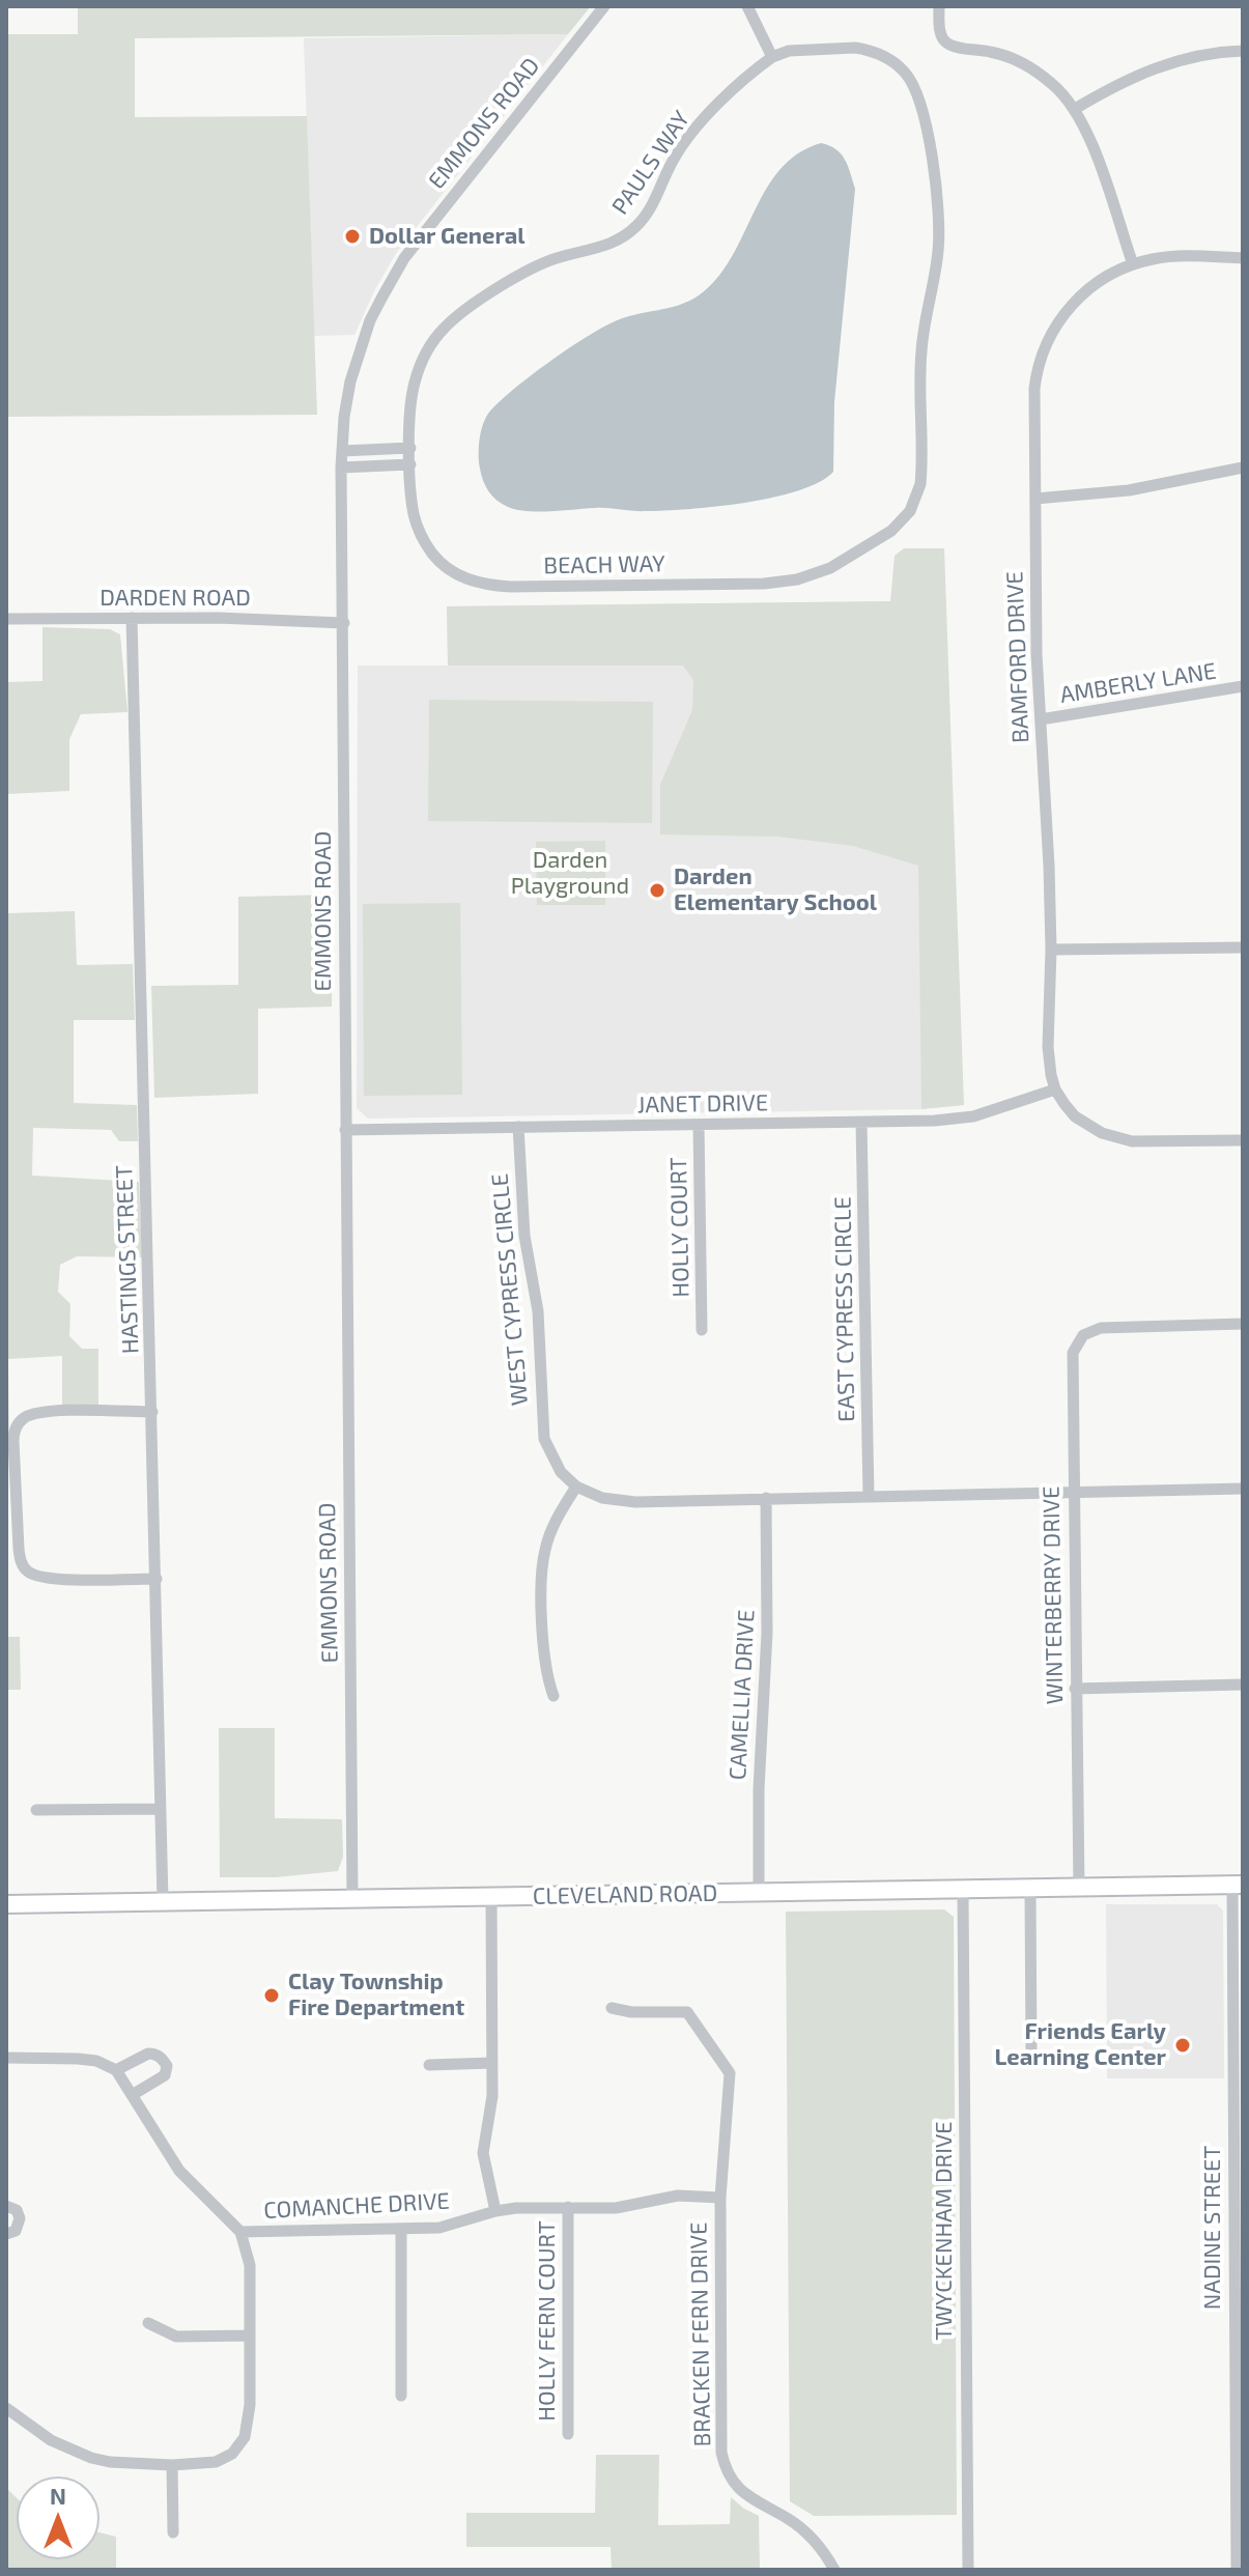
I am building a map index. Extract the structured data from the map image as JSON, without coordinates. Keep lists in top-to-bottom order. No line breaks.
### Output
{"streets":{"main road":["CLEVELAND ROAD"],"street":["EMMONS ROAD","PAULS WAY","BEACH WAY","DARDEN ROAD","BAMFORD DRIVE","AMBERLY LANE","JANET DRIVE","HOLLY COURT","HASTINGS STREET","WEST CYPRESS CIRCLE","EAST CYPRESS CIRCLE","WINTERBERRY DRIVE","CAMELLIA DRIVE","COMANCHE DRIVE","NADINE STREET","TWYCKENHAM DRIVE","HOLLY FERN COURT","BRACKEN FERN DRIVE"]},"crossings":[["EMMONS ROAD","DARDEN ROAD"],["EMMONS ROAD","JANET DRIVE"],["EMMONS ROAD","CLEVELAND ROAD"],["PAULS WAY","BEACH WAY"],["DARDEN ROAD","HASTINGS STREET"],["BAMFORD DRIVE","AMBERLY LANE"],["BAMFORD DRIVE","JANET DRIVE"],["JANET DRIVE","HOLLY COURT"],["JANET DRIVE","WEST CYPRESS CIRCLE"],["JANET DRIVE","EAST CYPRESS CIRCLE"],["HASTINGS STREET","CLEVELAND ROAD"],["WINTERBERRY DRIVE","CLEVELAND ROAD"],["CAMELLIA DRIVE","CLEVELAND ROAD"],["CLEVELAND ROAD","NADINE STREET"],["CLEVELAND ROAD","TWYCKENHAM DRIVE"],["COMANCHE DRIVE","HOLLY FERN COURT"],["COMANCHE DRIVE","BRACKEN FERN DRIVE"]],"parks":["Darden Playground"],"places":["Dollar General","Darden Elementary School","Clay Township Fire Department","Friends Early Learning Center"],"north":"top"}
